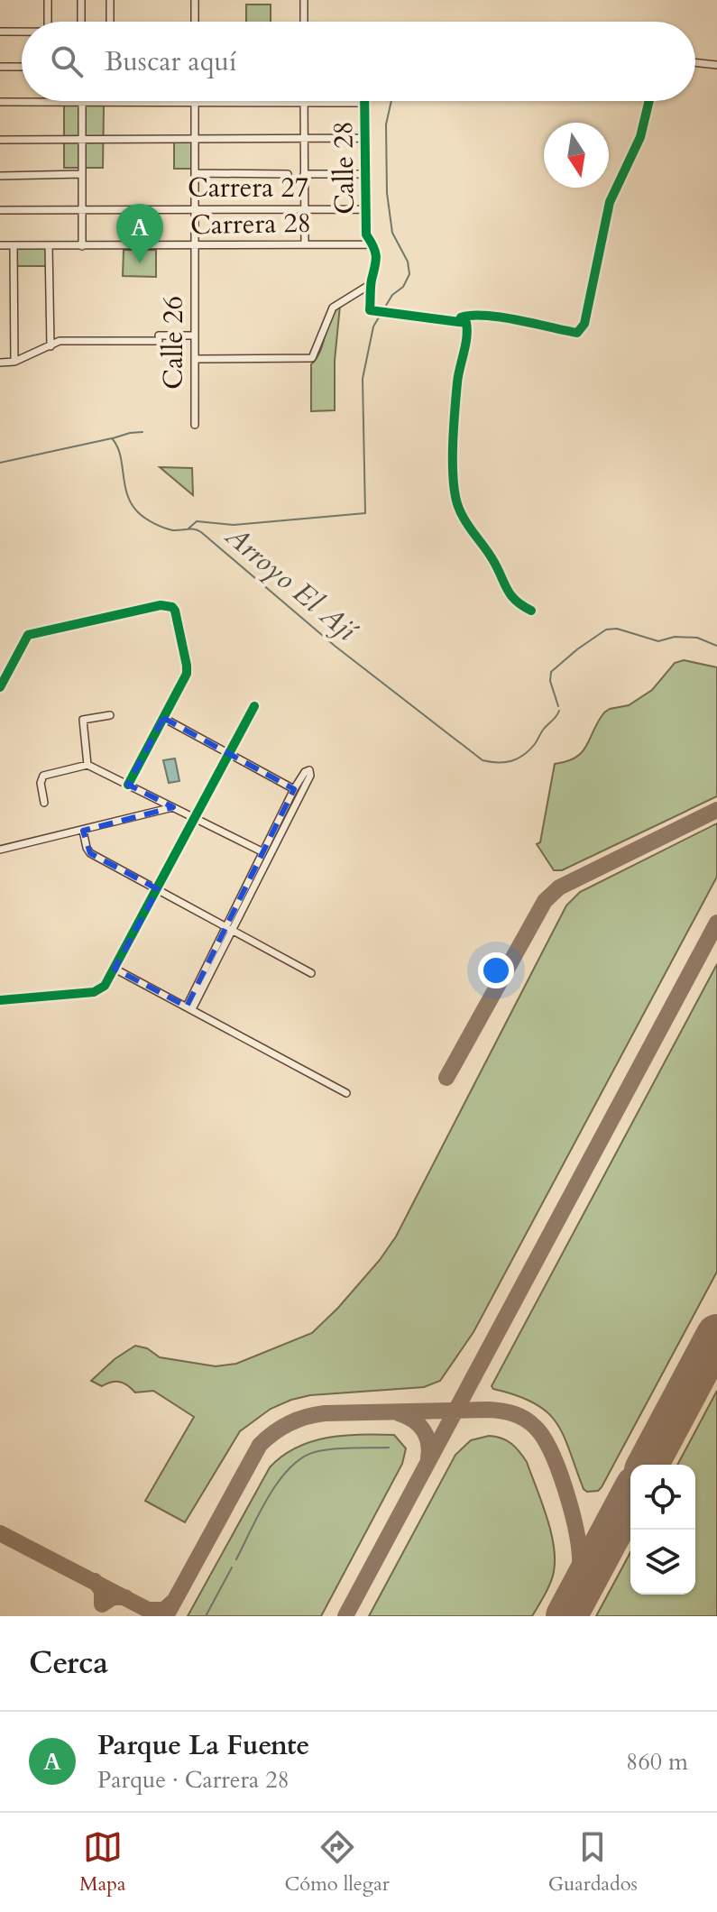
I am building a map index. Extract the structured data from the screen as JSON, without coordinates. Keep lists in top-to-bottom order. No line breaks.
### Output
{"streets":{"street":["Calle 28","Carrera 27","Carrera 28","Calle 26"]},"crossings":[["Calle 28","Carrera 27"],["Calle 28","Carrera 28"],["Carrera 27","Calle 26"],["Carrera 28","Calle 26"]],"water":["Arroyo El Ají"],"north":"bottom","page":{"search":"Buscar aquí","pins":"A","heading":"Cerca","list":[{"mark":"A","name":"Parque La Fuente","note":"Parque · Carrera 28","value":"860 m"}],"nav":["Mapa","Cómo llegar","Guardados"]}}
